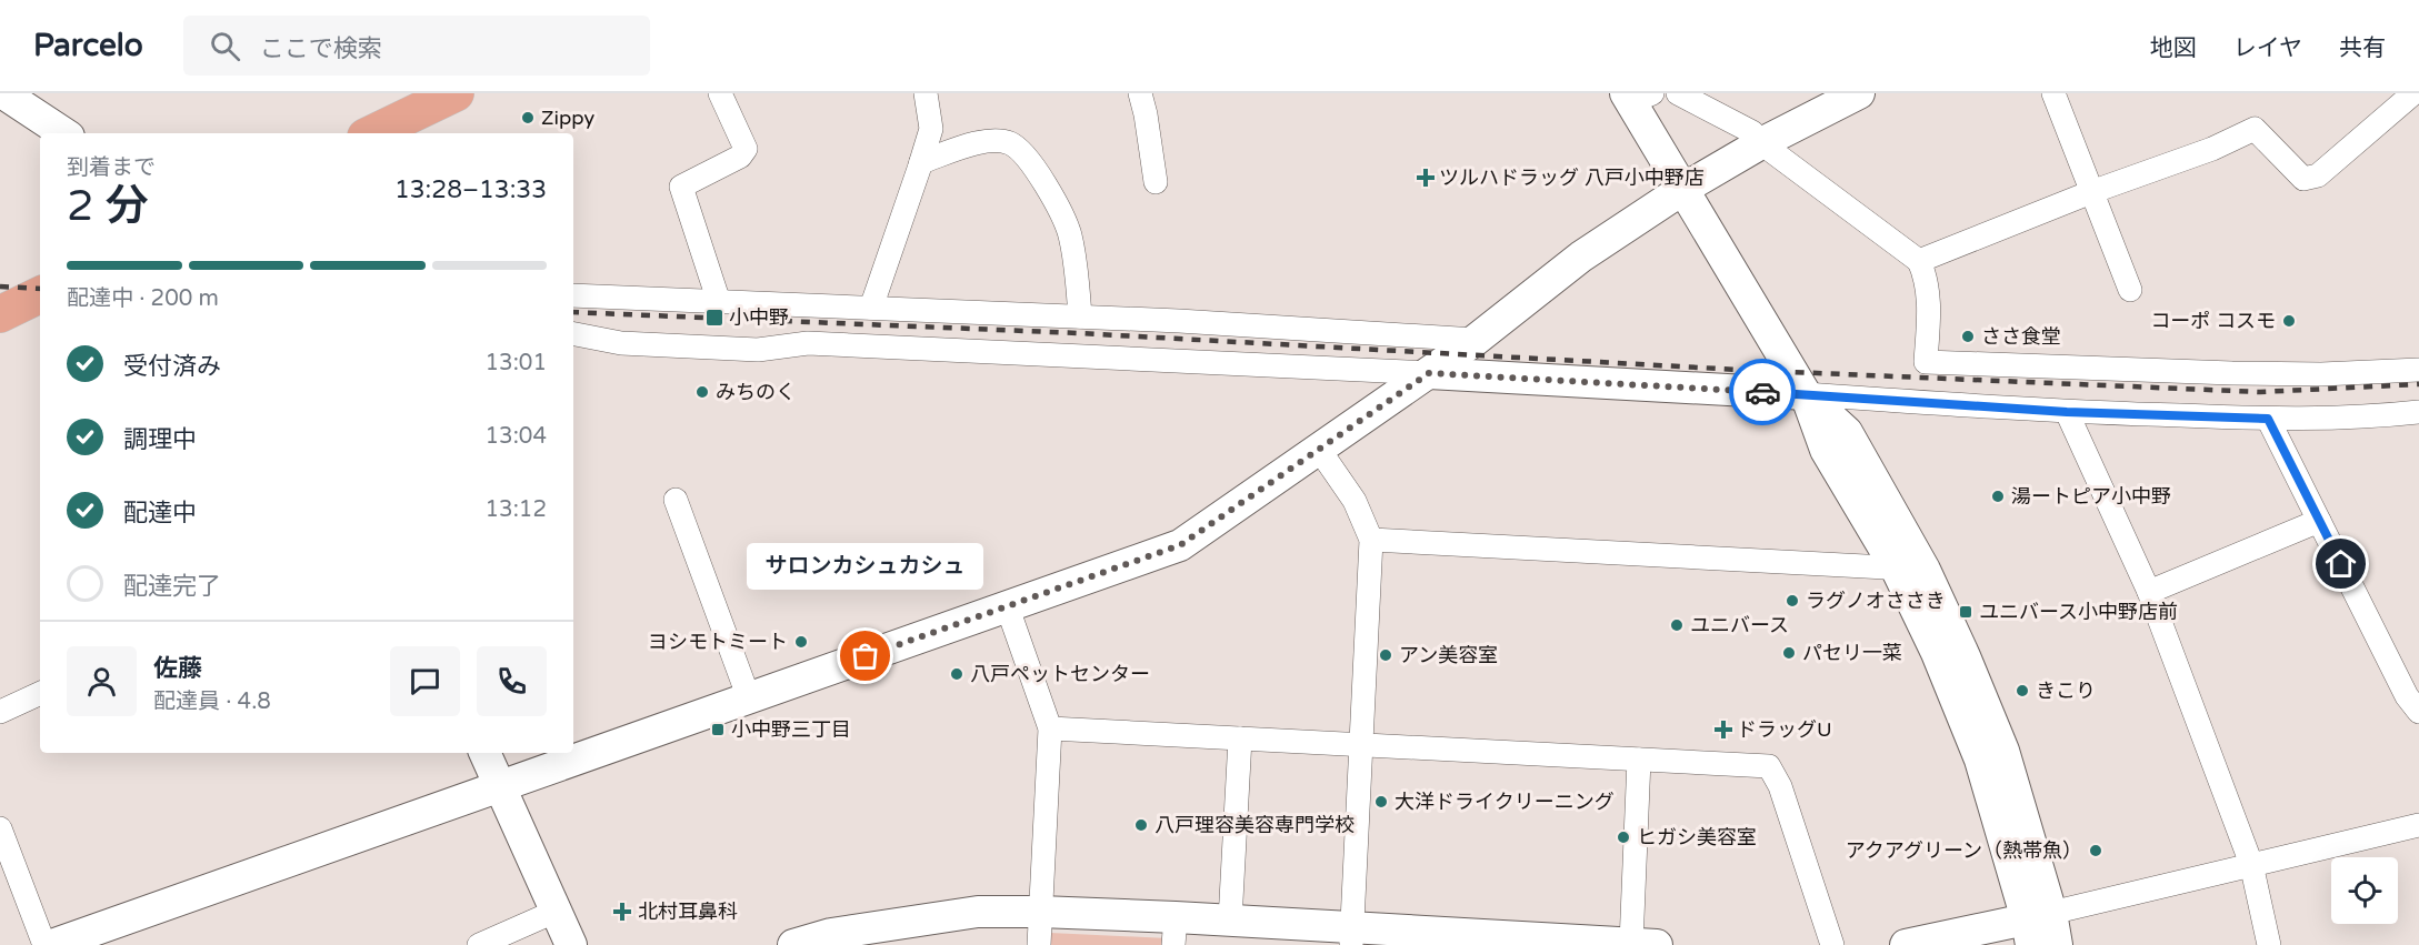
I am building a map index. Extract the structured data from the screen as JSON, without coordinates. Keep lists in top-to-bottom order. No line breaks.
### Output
{"places":{"other":["Zippy","コーポ コスモ","ささ食堂","みちのく","湯ートピア小中野","ラグノオささき","ユニバース","ヨシモトミート","パセリ一菜","アン美容室","サロンカシュカシュ","八戸ペットセンター","きこり","大洋ドライクリーニング","八戸理容美容専門学校","ヒガシ美容室","アクアグリーン（熱帯魚）"],"health":["ツルハドラッグ 八戸小中野店","ドラッグU","北村耳鼻科"],"transit":["小中野","ユニバース小中野店前","小中野三丁目"]},"page":{"header":"Parcelo","search":"ここで検索","nav":["地図","レイヤ","共有"],"heading":["2 分","到着まで","13:28–13:33"],"panel":["佐藤","配達員 · 4.8"],"bar":"配達中 · 200 m","list":[["受付済み","13:01"],["調理中","13:04"],["配達中","13:12"],"配達完了"],"bubble":"サロンカシュカシュ"}}
